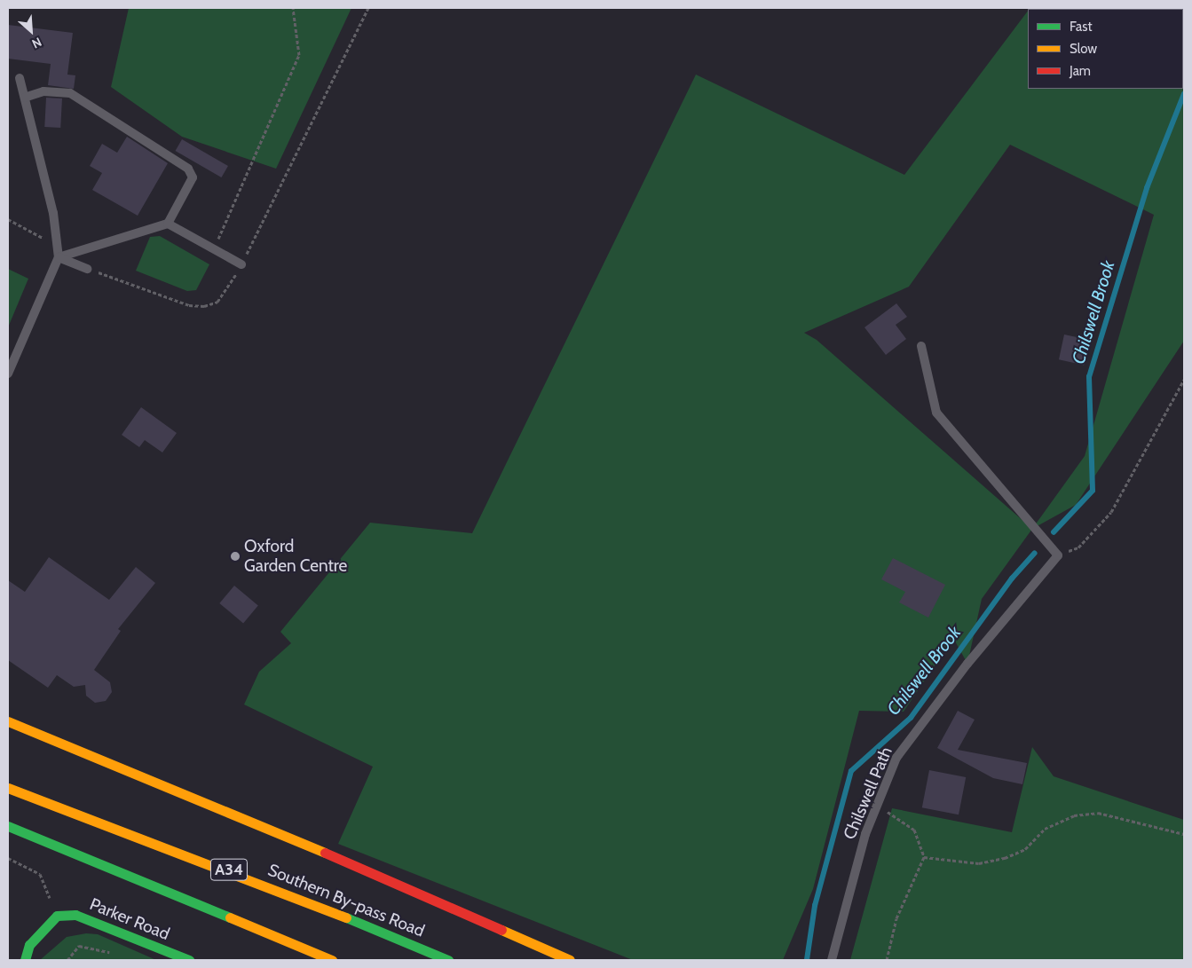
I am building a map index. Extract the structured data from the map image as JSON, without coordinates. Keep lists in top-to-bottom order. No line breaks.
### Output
{"streets":{"main road":["A34","Southern By-pass Road","Parker Road"],"lane":["Chilswell Path"]},"water":["Chilswell Brook"],"places":["Oxford Garden Centre"],"legend":["Fast","Slow","Jam"],"north":"bottom right"}
